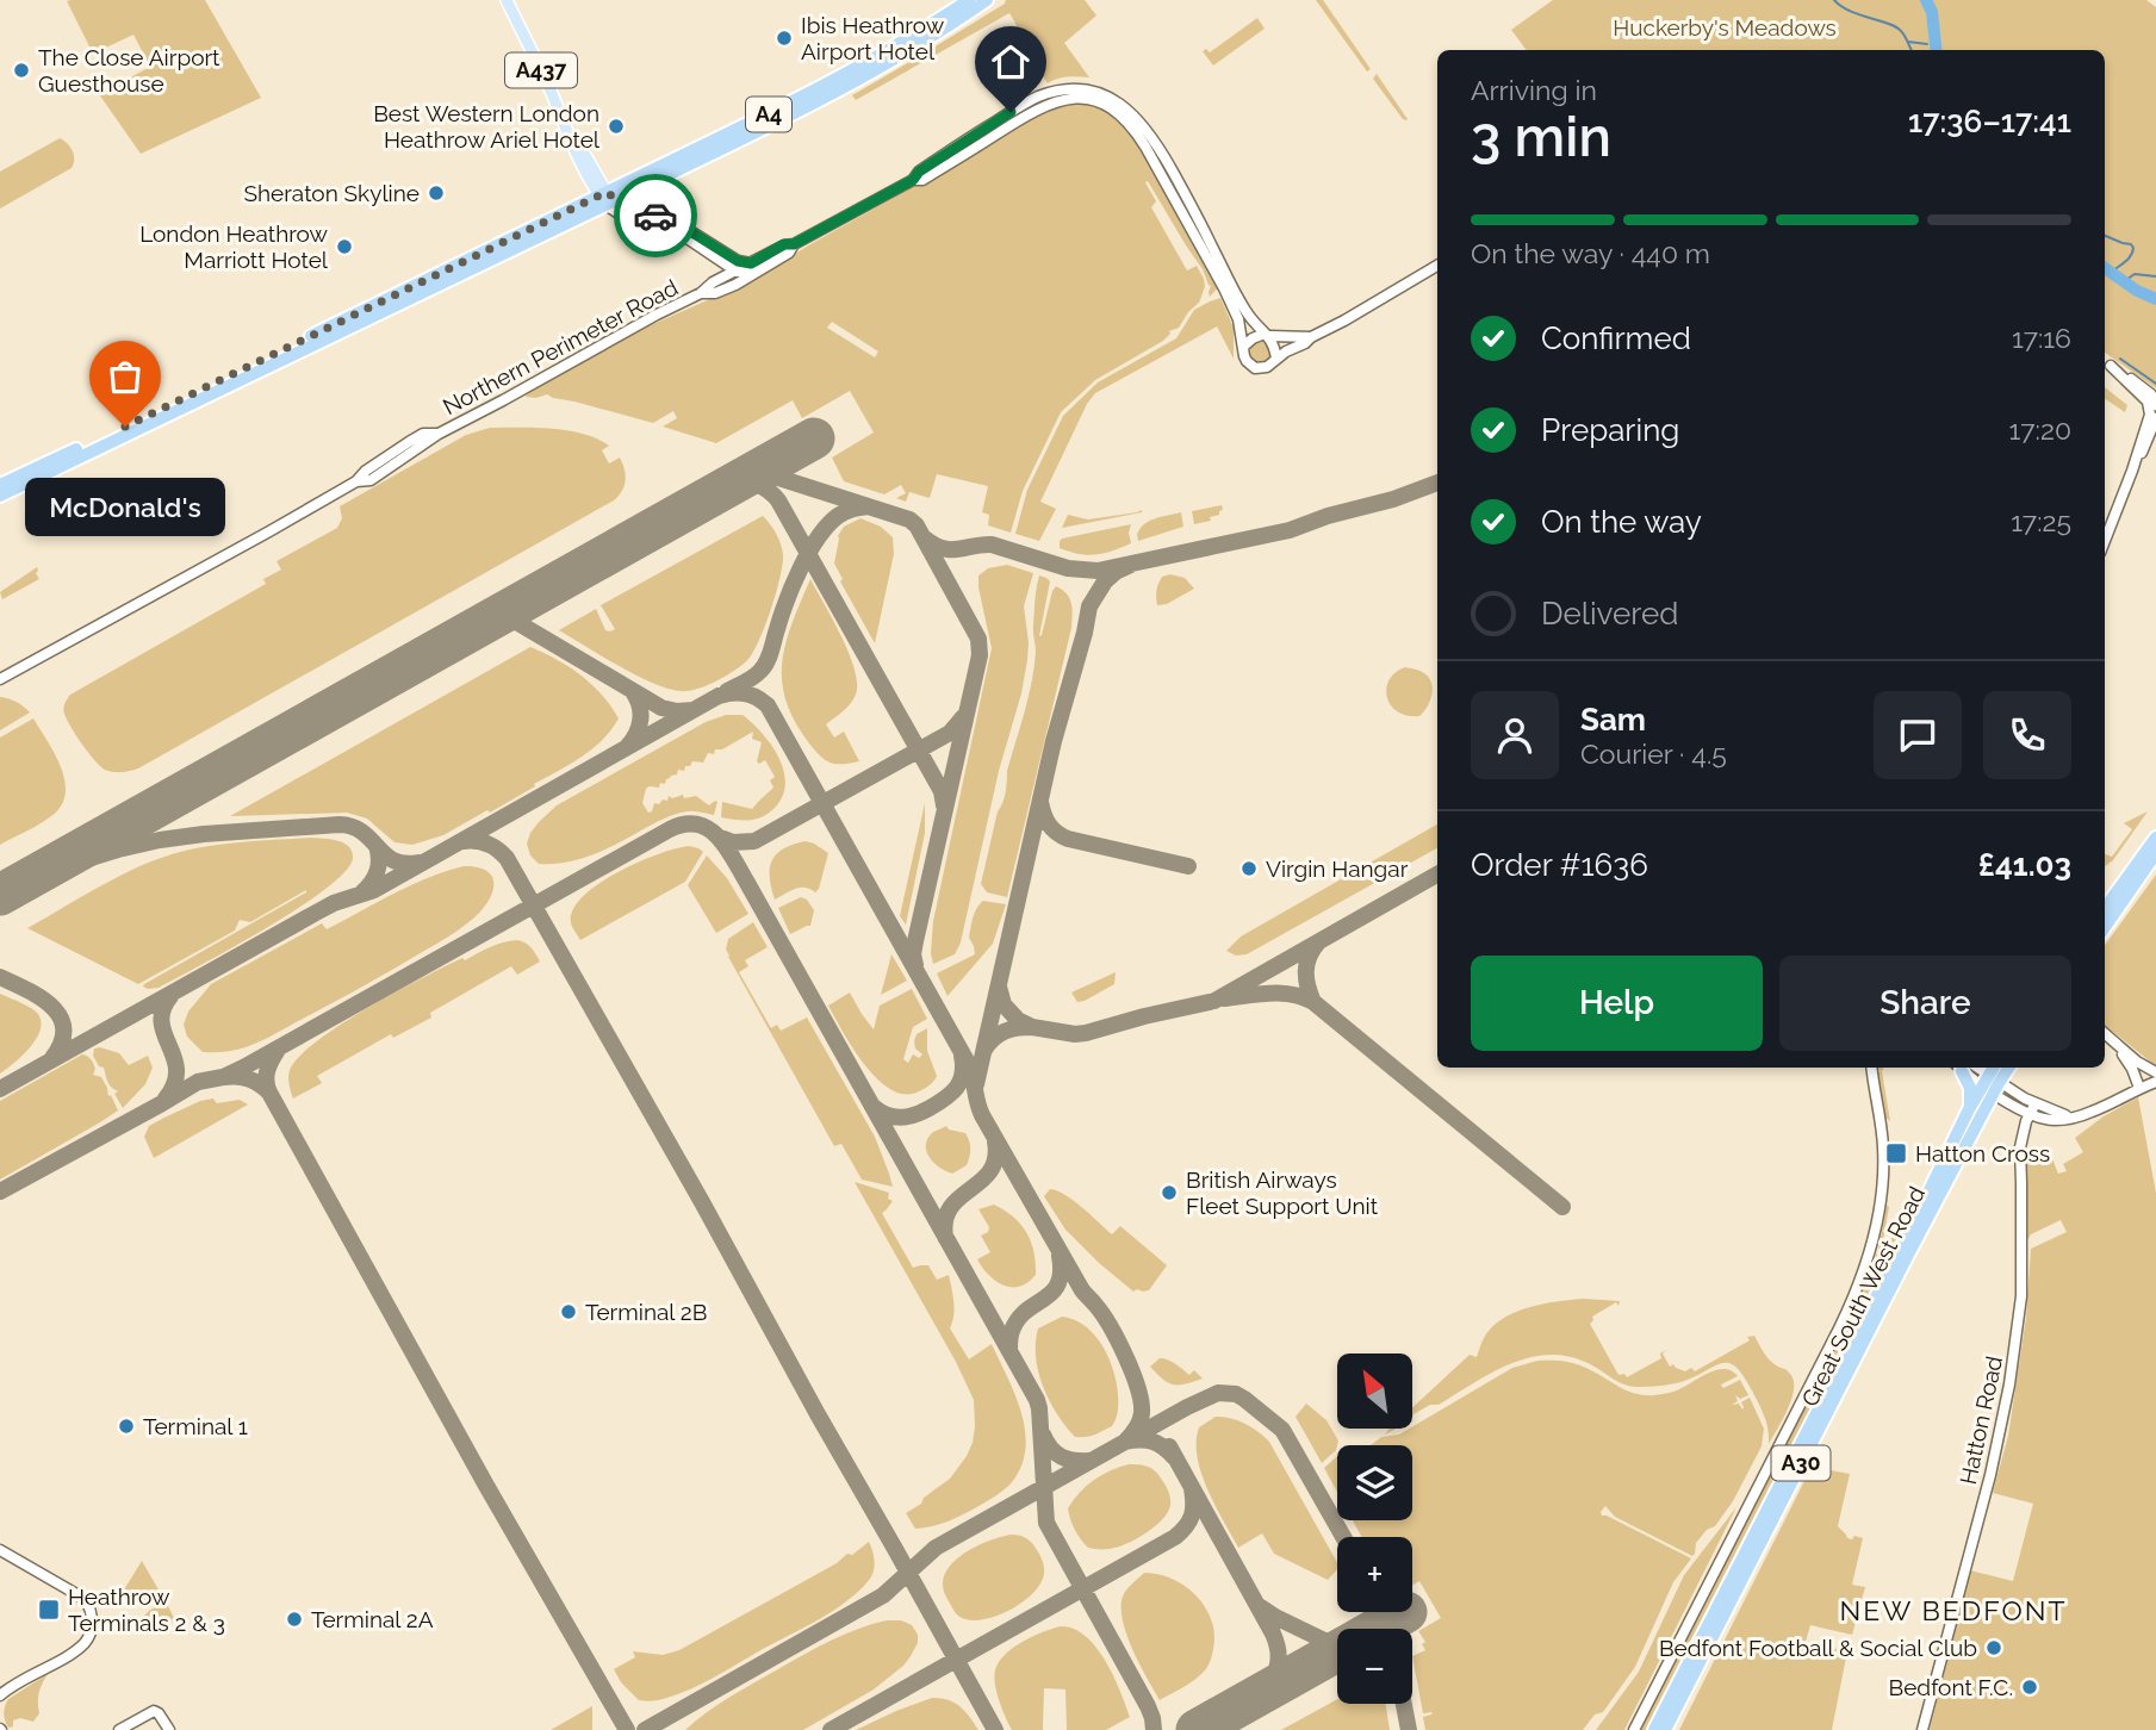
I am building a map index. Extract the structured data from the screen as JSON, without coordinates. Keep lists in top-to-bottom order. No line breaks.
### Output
{"streets":{"highway":["A4","Great South West Road","A30"],"main road":["A437"],"street":["Northern Perimeter Road","Hatton Road"]},"crossings":[["A437","A4"]],"districts":["NEW BEDFONT"],"parks":["Huckerby's Meadows"],"places":{"other":["Ibis Heathrow Airport Hotel","The Close Airport Guesthouse","Best Western London Heathrow Ariel Hotel","Sheraton Skyline","London Heathrow Marriott Hotel","McDonald's","Virgin Hangar","British Airways Fleet Support Unit","Terminal 2B","Terminal 1","Terminal 2A","Bedfont Football & Social Club","Bedfont F.C."],"transit":["Hatton Cross","Heathrow Terminals 2 & 3"]},"north":"top left","page":{"heading":["3 min","Arriving in","17:36–17:41"],"panel":["Sam","Courier · 4.5","Order #1636","£41.03"],"bar":"On the way · 440 m","list":[["Confirmed","17:16"],["Preparing","17:20"],["On the way","17:25"],"Delivered"],"bubble":"McDonald's","buttons":["Help","Share"],"map_buttons":["+","−"]}}
